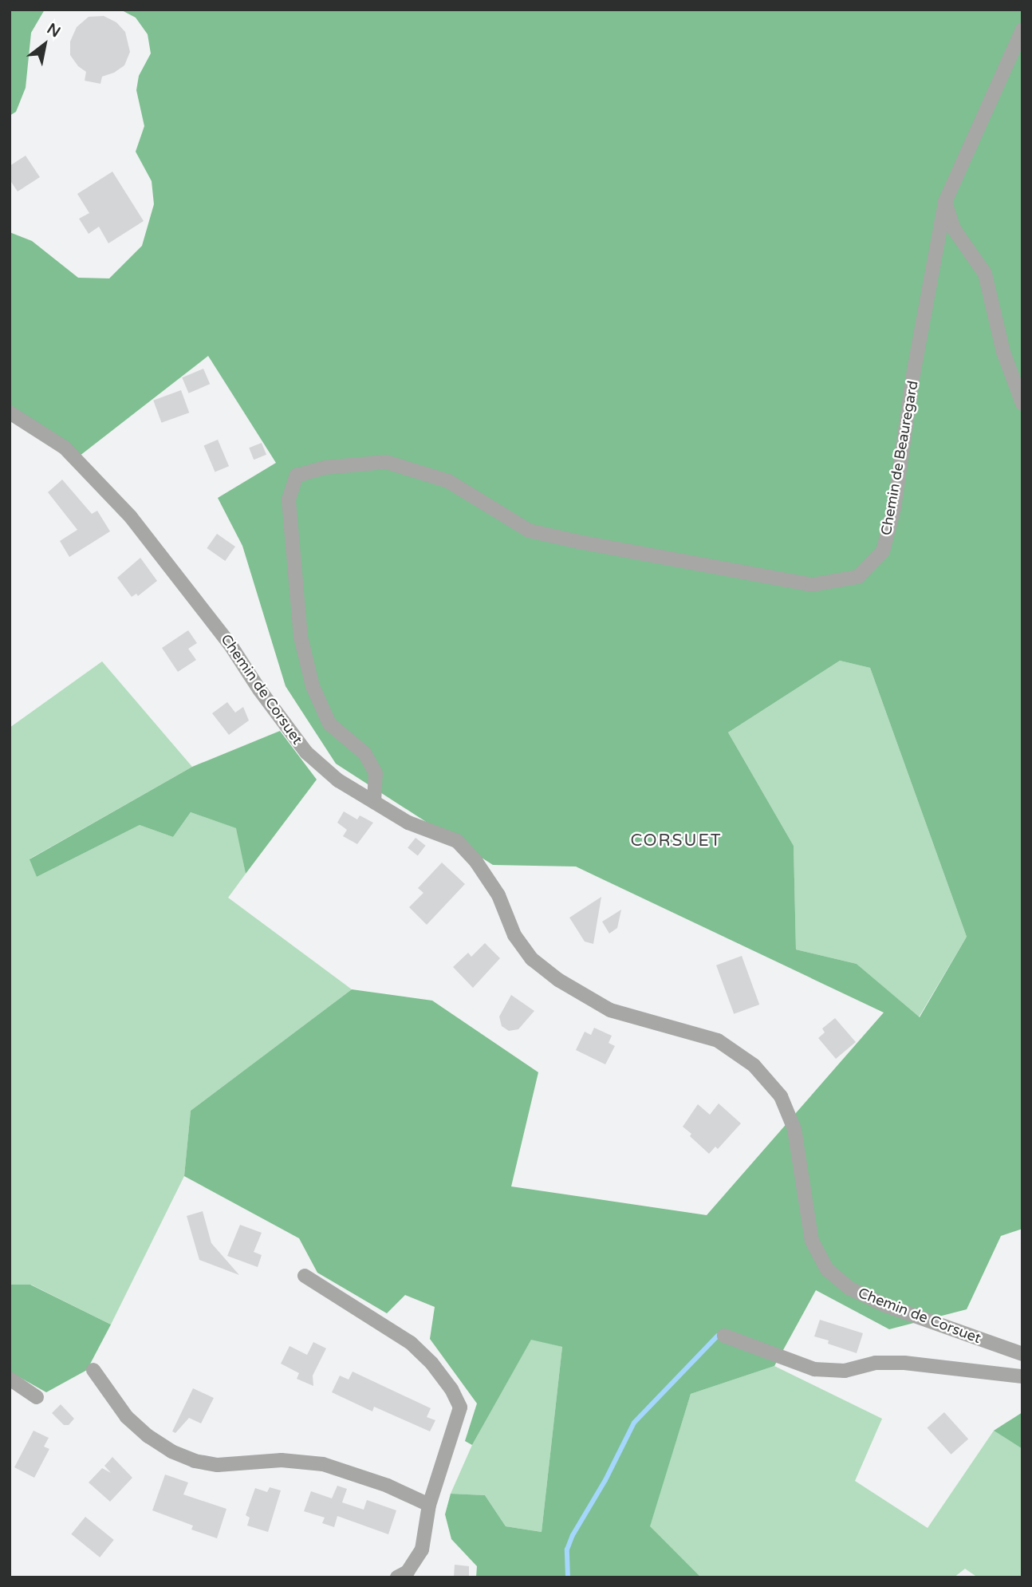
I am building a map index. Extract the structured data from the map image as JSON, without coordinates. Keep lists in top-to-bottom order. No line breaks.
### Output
{"streets":{"street":["Chemin de Beauregard","Chemin de Corsuet"]},"crossings":[["Chemin de Beauregard","Chemin de Corsuet"]],"districts":["CORSUET"],"north":"top right"}
